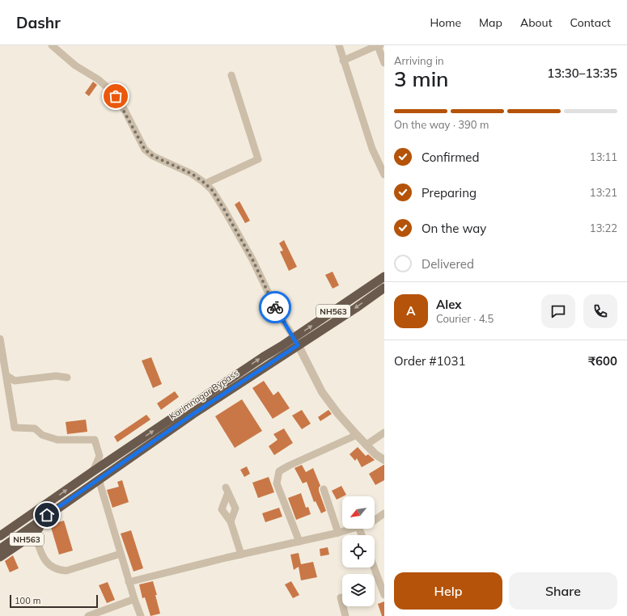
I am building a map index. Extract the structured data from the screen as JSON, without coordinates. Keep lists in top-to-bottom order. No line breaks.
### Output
{"streets":{"highway":["NH563","Karimnagar Bypass"]},"crossings":[["NH563","Karimnagar Bypass"]],"scale_bar":"100 m","north":"bottom left","page":{"header":"Dashr","nav":["Home","Map","About","Contact"],"heading":["3 min","Arriving in","13:30–13:35"],"panel":["Alex","Courier · 4.5","Order #1031","₹600"],"bar":"On the way · 390 m","list":[["Confirmed","13:11"],["Preparing","13:21"],["On the way","13:22"],"Delivered"],"round":"A","buttons":["Help","Share"],"scale":"100 m"}}
